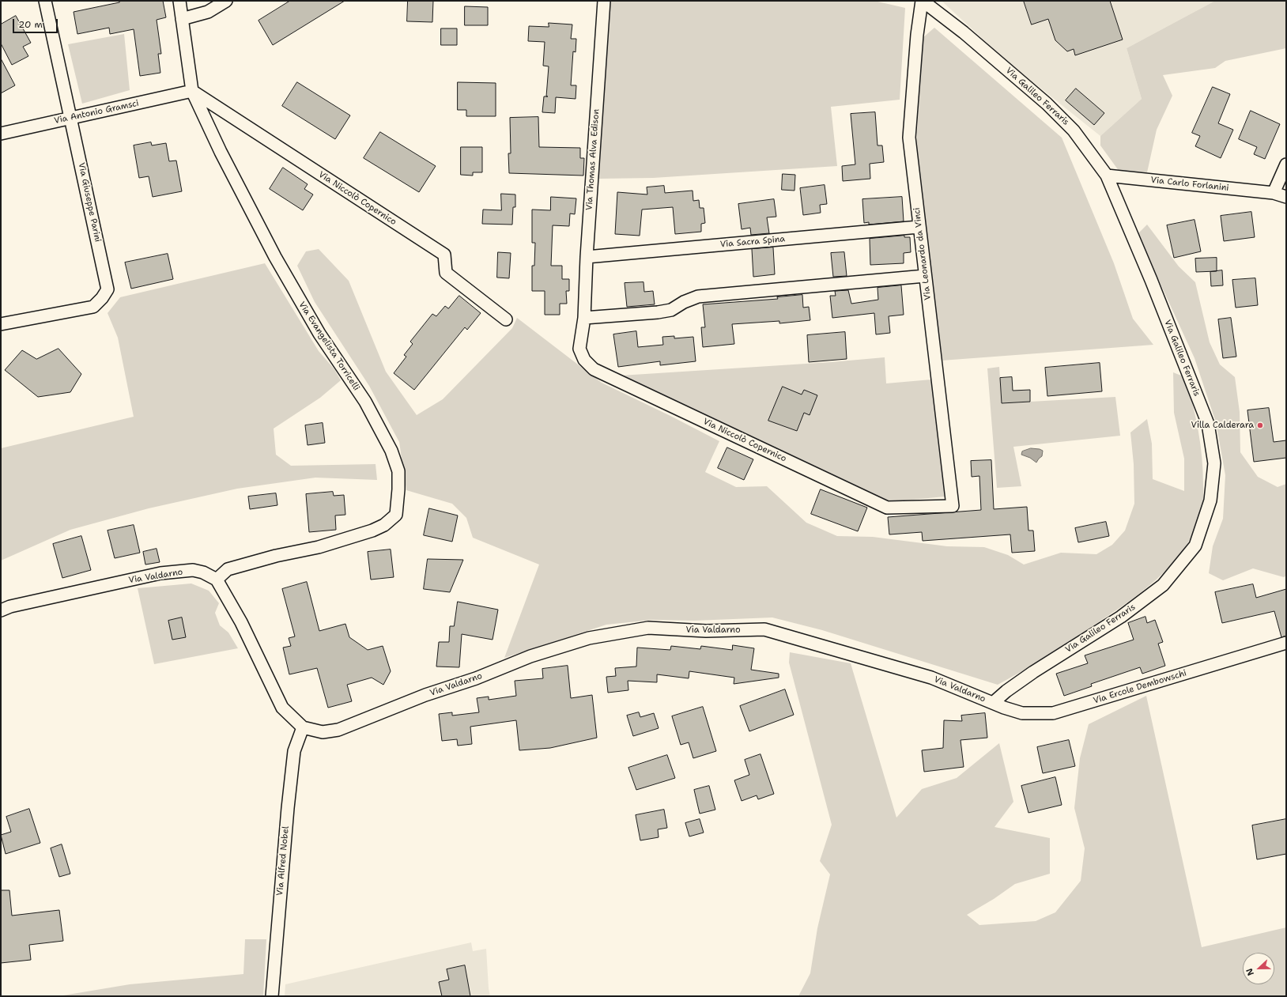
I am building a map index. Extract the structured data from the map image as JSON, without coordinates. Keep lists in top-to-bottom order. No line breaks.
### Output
{"streets":{"street":["Via Galileo Ferraris","Via Antonio Gramsci","Via Thomas Alva Edison","Via Carlo Forlanini","Via Niccolò Copernico","Via Giuseppe Parini","Via Sacra Spina","Via Leonardo da Vinci","Via Evangelista Torricelli","Via Valdarno","Via Ercole Dembowschi","Via Alfred Nobel"]},"crossings":[["Via Galileo Ferraris","Via Carlo Forlanini"],["Via Galileo Ferraris","Via Leonardo da Vinci"],["Via Galileo Ferraris","Via Valdarno"],["Via Galileo Ferraris","Via Ercole Dembowschi"],["Via Antonio Gramsci","Via Niccolò Copernico"],["Via Antonio Gramsci","Via Giuseppe Parini"],["Via Antonio Gramsci","Via Evangelista Torricelli"],["Via Thomas Alva Edison","Via Niccolò Copernico"],["Via Thomas Alva Edison","Via Sacra Spina"],["Via Niccolò Copernico","Via Leonardo da Vinci"],["Via Niccolò Copernico","Via Evangelista Torricelli"],["Via Sacra Spina","Via Leonardo da Vinci"],["Via Evangelista Torricelli","Via Valdarno"],["Via Valdarno","Via Ercole Dembowschi"],["Via Valdarno","Via Alfred Nobel"]],"places":["Villa Calderara"],"scale_bar":"20 m","north":"left"}
